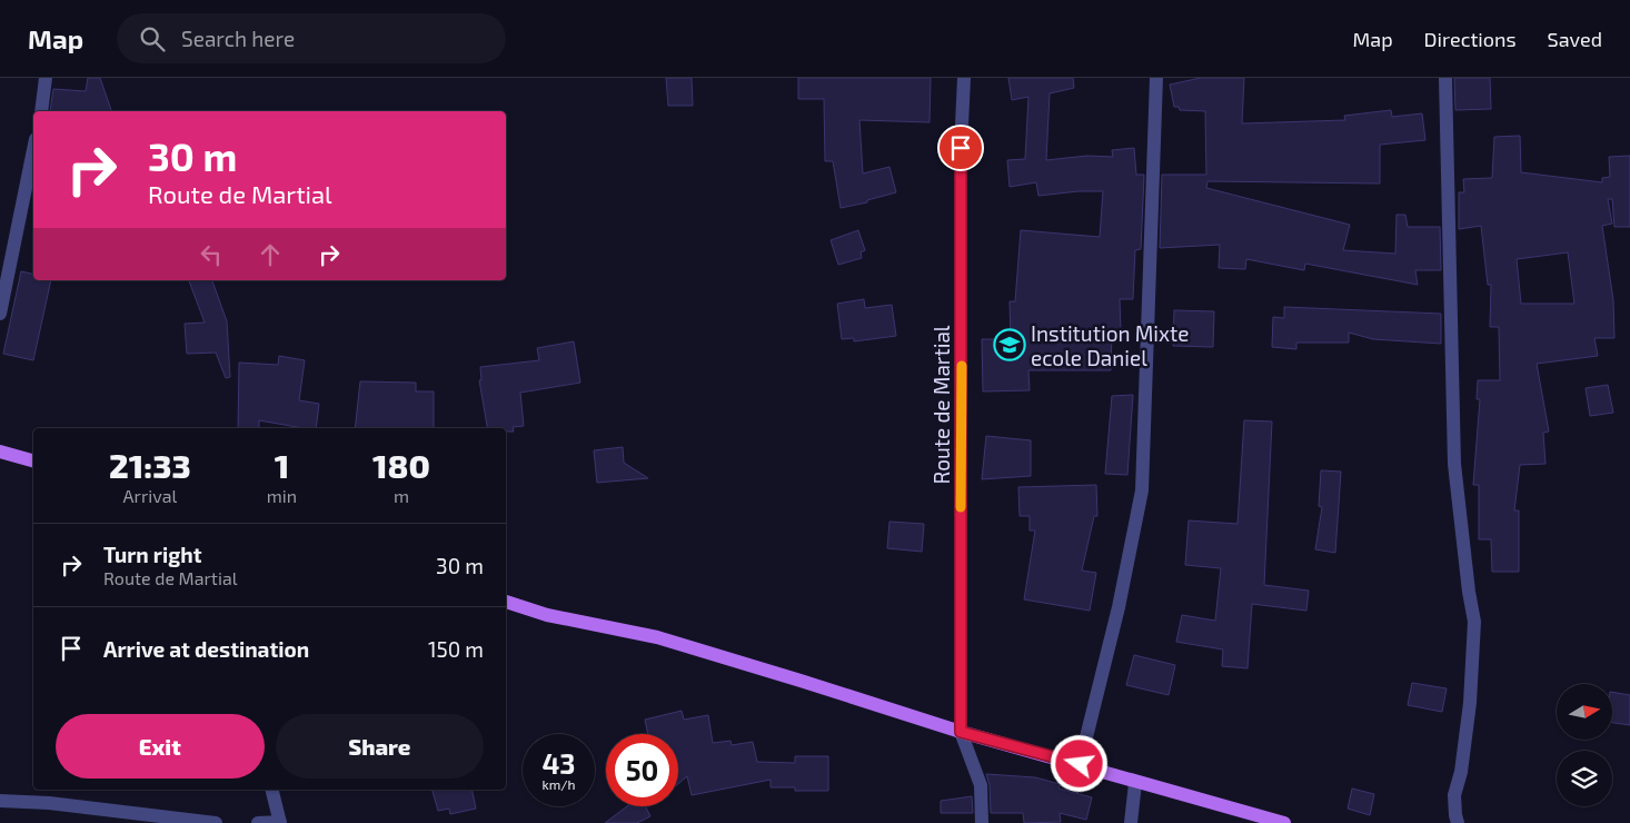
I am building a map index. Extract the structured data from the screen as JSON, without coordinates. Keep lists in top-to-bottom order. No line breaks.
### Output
{"streets":{"street":["Route de Martial"]},"places":{"school or university":["Institution Mixte ecole Daniel"]},"north":"right","page":{"header":"Map","search":"Search here","nav":["Map","Directions","Saved"],"turn":["30 m","Route de Martial"],"eta":["21:33","Arrival","1","min","180","m"],"list":[{"name":"Turn right","note":"Route de Martial","value":"30 m"},{"name":"Arrive at destination","value":"150 m"}],"buttons":["Exit","Share"],"speed":"43 km/h","limit":"50"}}
